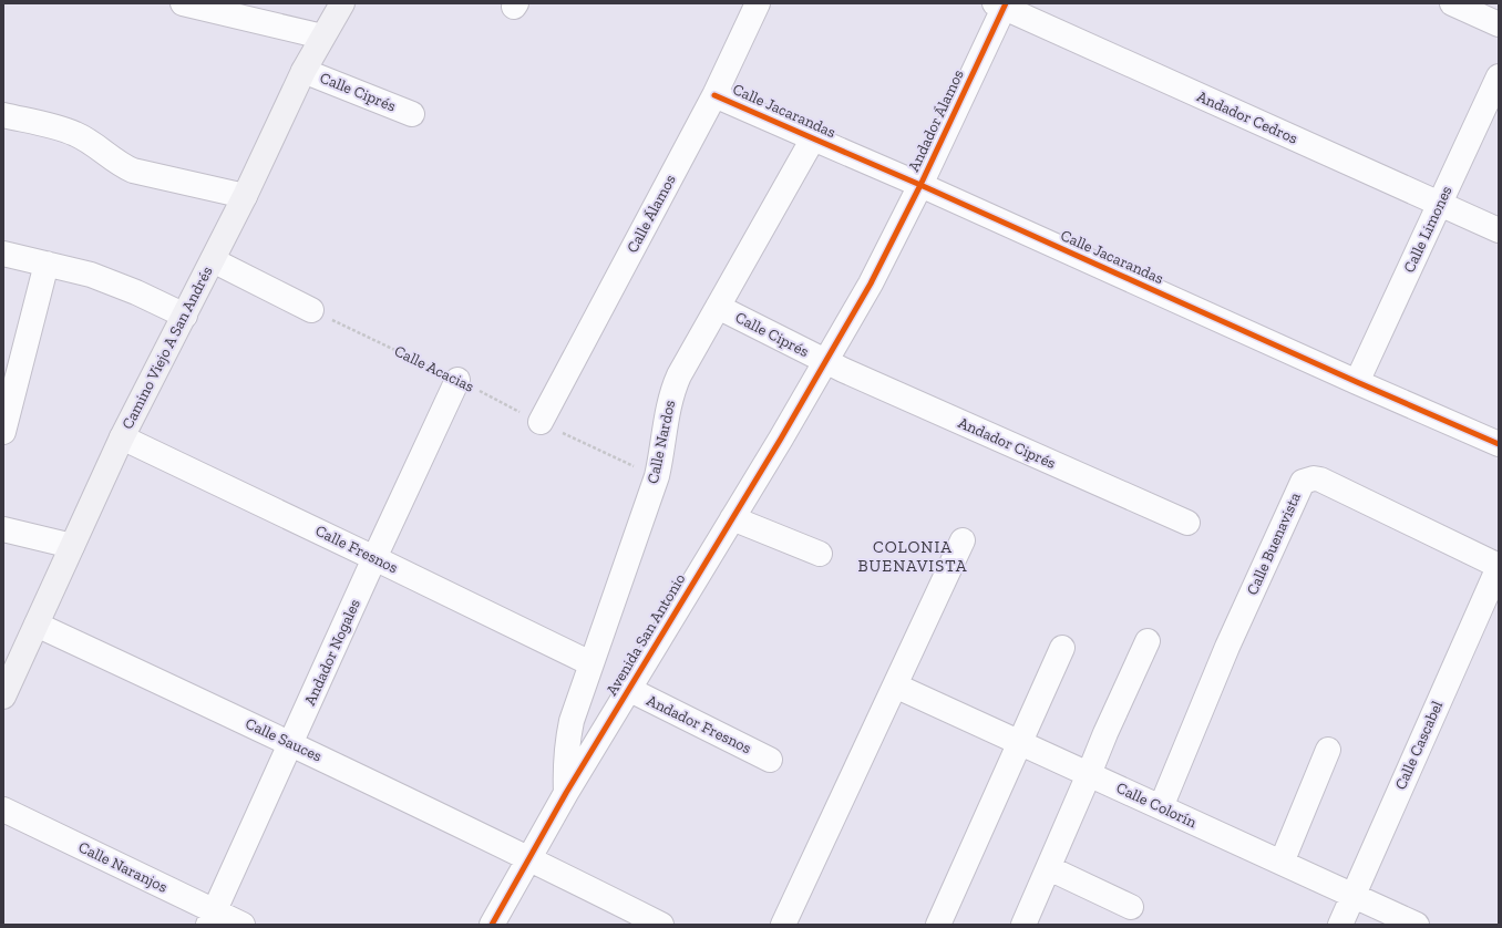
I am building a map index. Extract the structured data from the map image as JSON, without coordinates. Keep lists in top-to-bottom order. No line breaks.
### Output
{"streets":{"main road":["Camino Viejo A San Andrés"],"street":["Calle Ciprés","Calle Jacarandas","Andador Cedros","Andador Álamos","Calle Álamos","Calle Limones","Calle Nardos","Andador Ciprés","Calle Buenavista","Calle Fresnos","Avenida San Antonio","Andador Nogales","Andador Fresnos","Calle Sauces","Calle Cascabel","Calle Colorín","Calle Naranjos"],"path":["Calle Acacias"]},"crossings":[["Calle Ciprés","Andador Álamos"],["Calle Ciprés","Camino Viejo A San Andrés"],["Calle Ciprés","Calle Nardos"],["Calle Ciprés","Andador Ciprés"],["Calle Ciprés","Avenida San Antonio"],["Calle Jacarandas","Andador Álamos"],["Calle Jacarandas","Calle Álamos"],["Calle Jacarandas","Calle Limones"],["Calle Jacarandas","Calle Nardos"],["Andador Cedros","Andador Álamos"],["Andador Cedros","Calle Limones"],["Andador Álamos","Andador Ciprés"],["Andador Álamos","Avenida San Antonio"],["Calle Álamos","Calle Acacias"],["Camino Viejo A San Andrés","Calle Fresnos"],["Camino Viejo A San Andrés","Calle Sauces"],["Calle Acacias","Calle Nardos"],["Calle Acacias","Andador Nogales"],["Calle Nardos","Calle Fresnos"],["Calle Nardos","Avenida San Antonio"],["Andador Ciprés","Avenida San Antonio"],["Calle Buenavista","Calle Cascabel"],["Calle Buenavista","Calle Colorín"],["Calle Fresnos","Andador Nogales"],["Avenida San Antonio","Andador Fresnos"],["Avenida San Antonio","Calle Sauces"],["Andador Nogales","Calle Sauces"],["Andador Nogales","Calle Naranjos"],["Calle Cascabel","Calle Colorín"]],"districts":["COLONIA BUENAVISTA"]}
